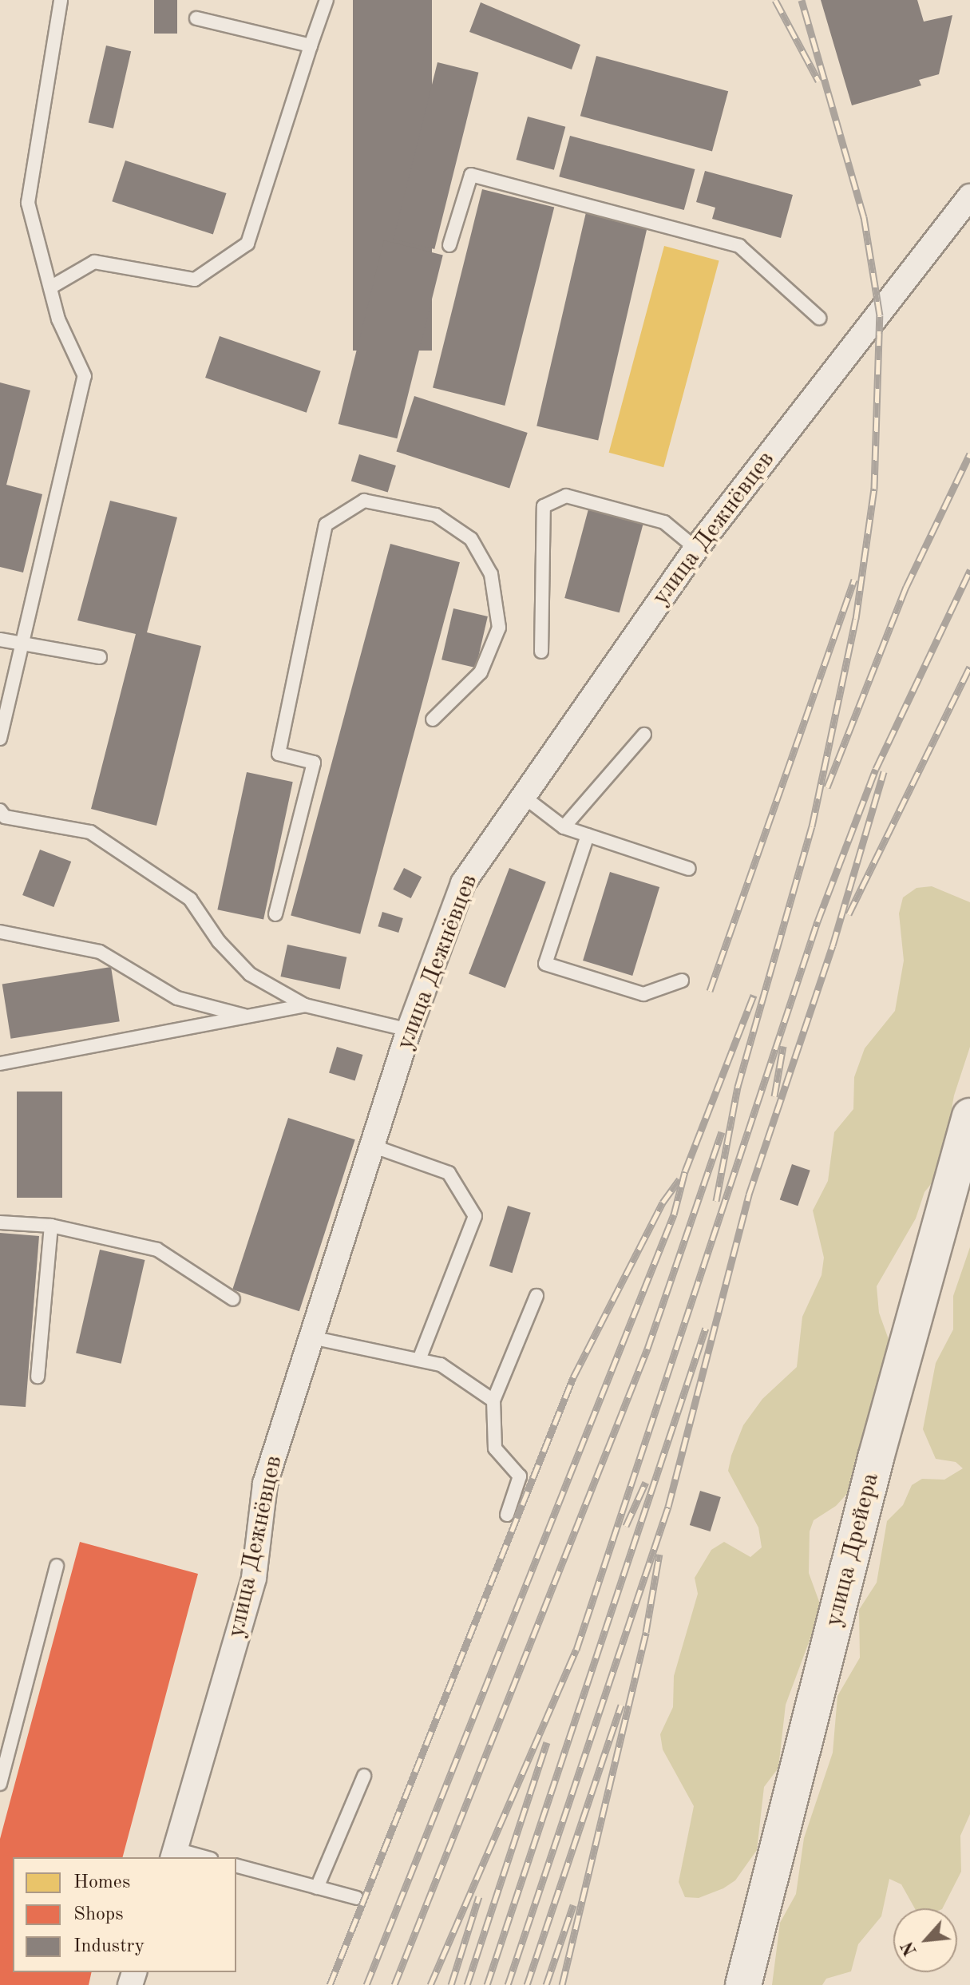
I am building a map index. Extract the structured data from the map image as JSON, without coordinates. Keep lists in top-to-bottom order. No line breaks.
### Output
{"streets":{"main road":["улица Дрейера"],"street":["улица Дежнёвцев"]},"legend":["Homes","Shops","Industry"],"north":"bottom left"}
